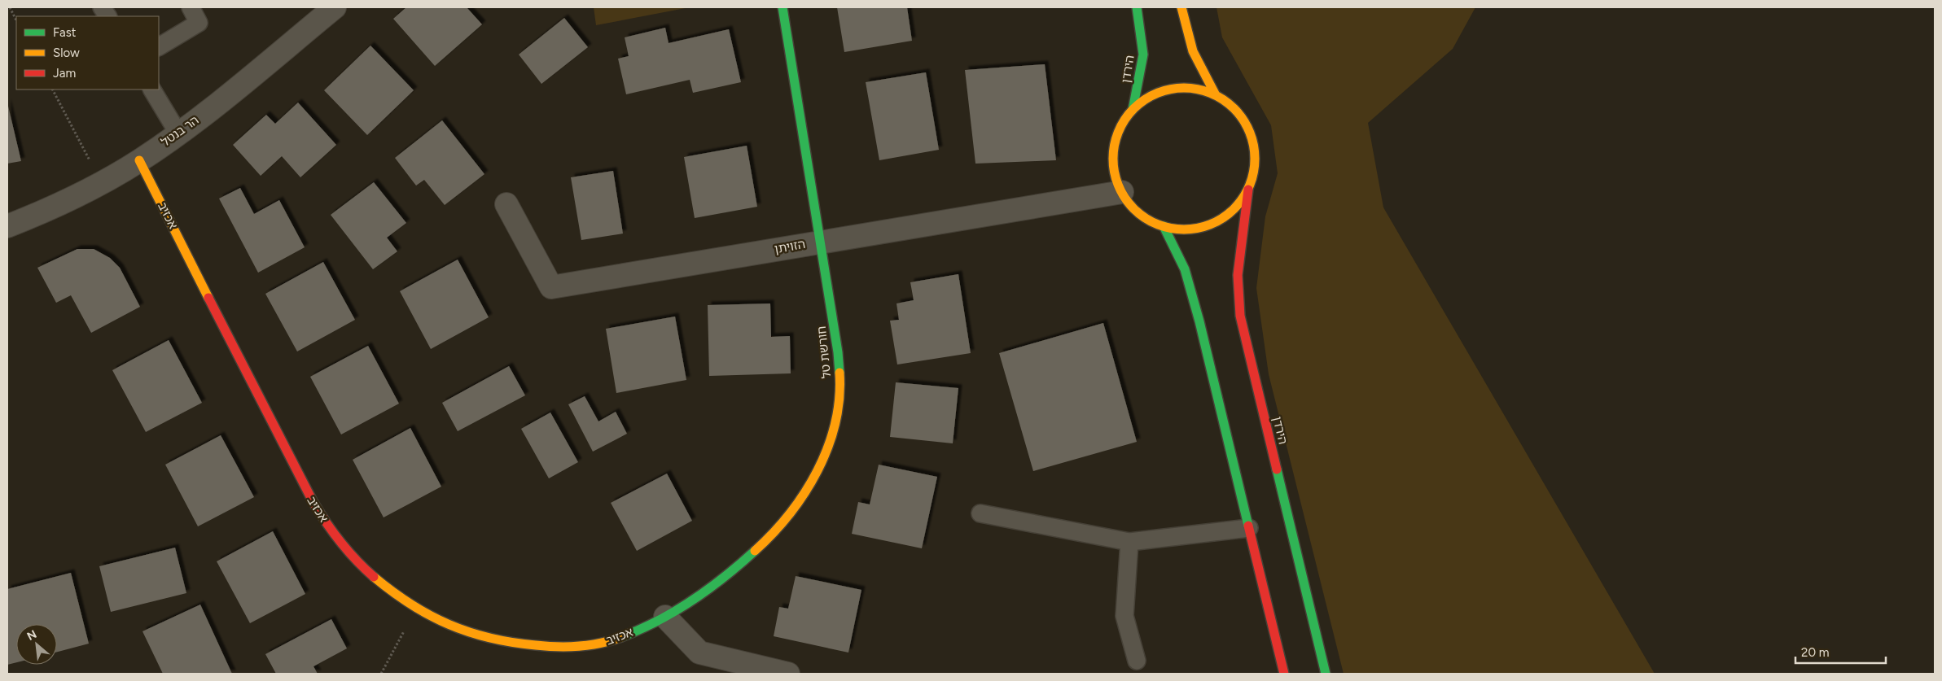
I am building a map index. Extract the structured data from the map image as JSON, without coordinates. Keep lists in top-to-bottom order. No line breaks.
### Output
{"streets":{"street":["הירדן","הר בנטל","אכזיב","הזויתן","חורשת טל"]},"crossings":[["הירדן","הזויתן"],["הר בנטל","אכזיב"],["אכזיב","חורשת טל"],["הזויתן","חורשת טל"]],"legend":["Fast","Slow","Jam"],"scale_bar":"20 m","north":"top left"}
